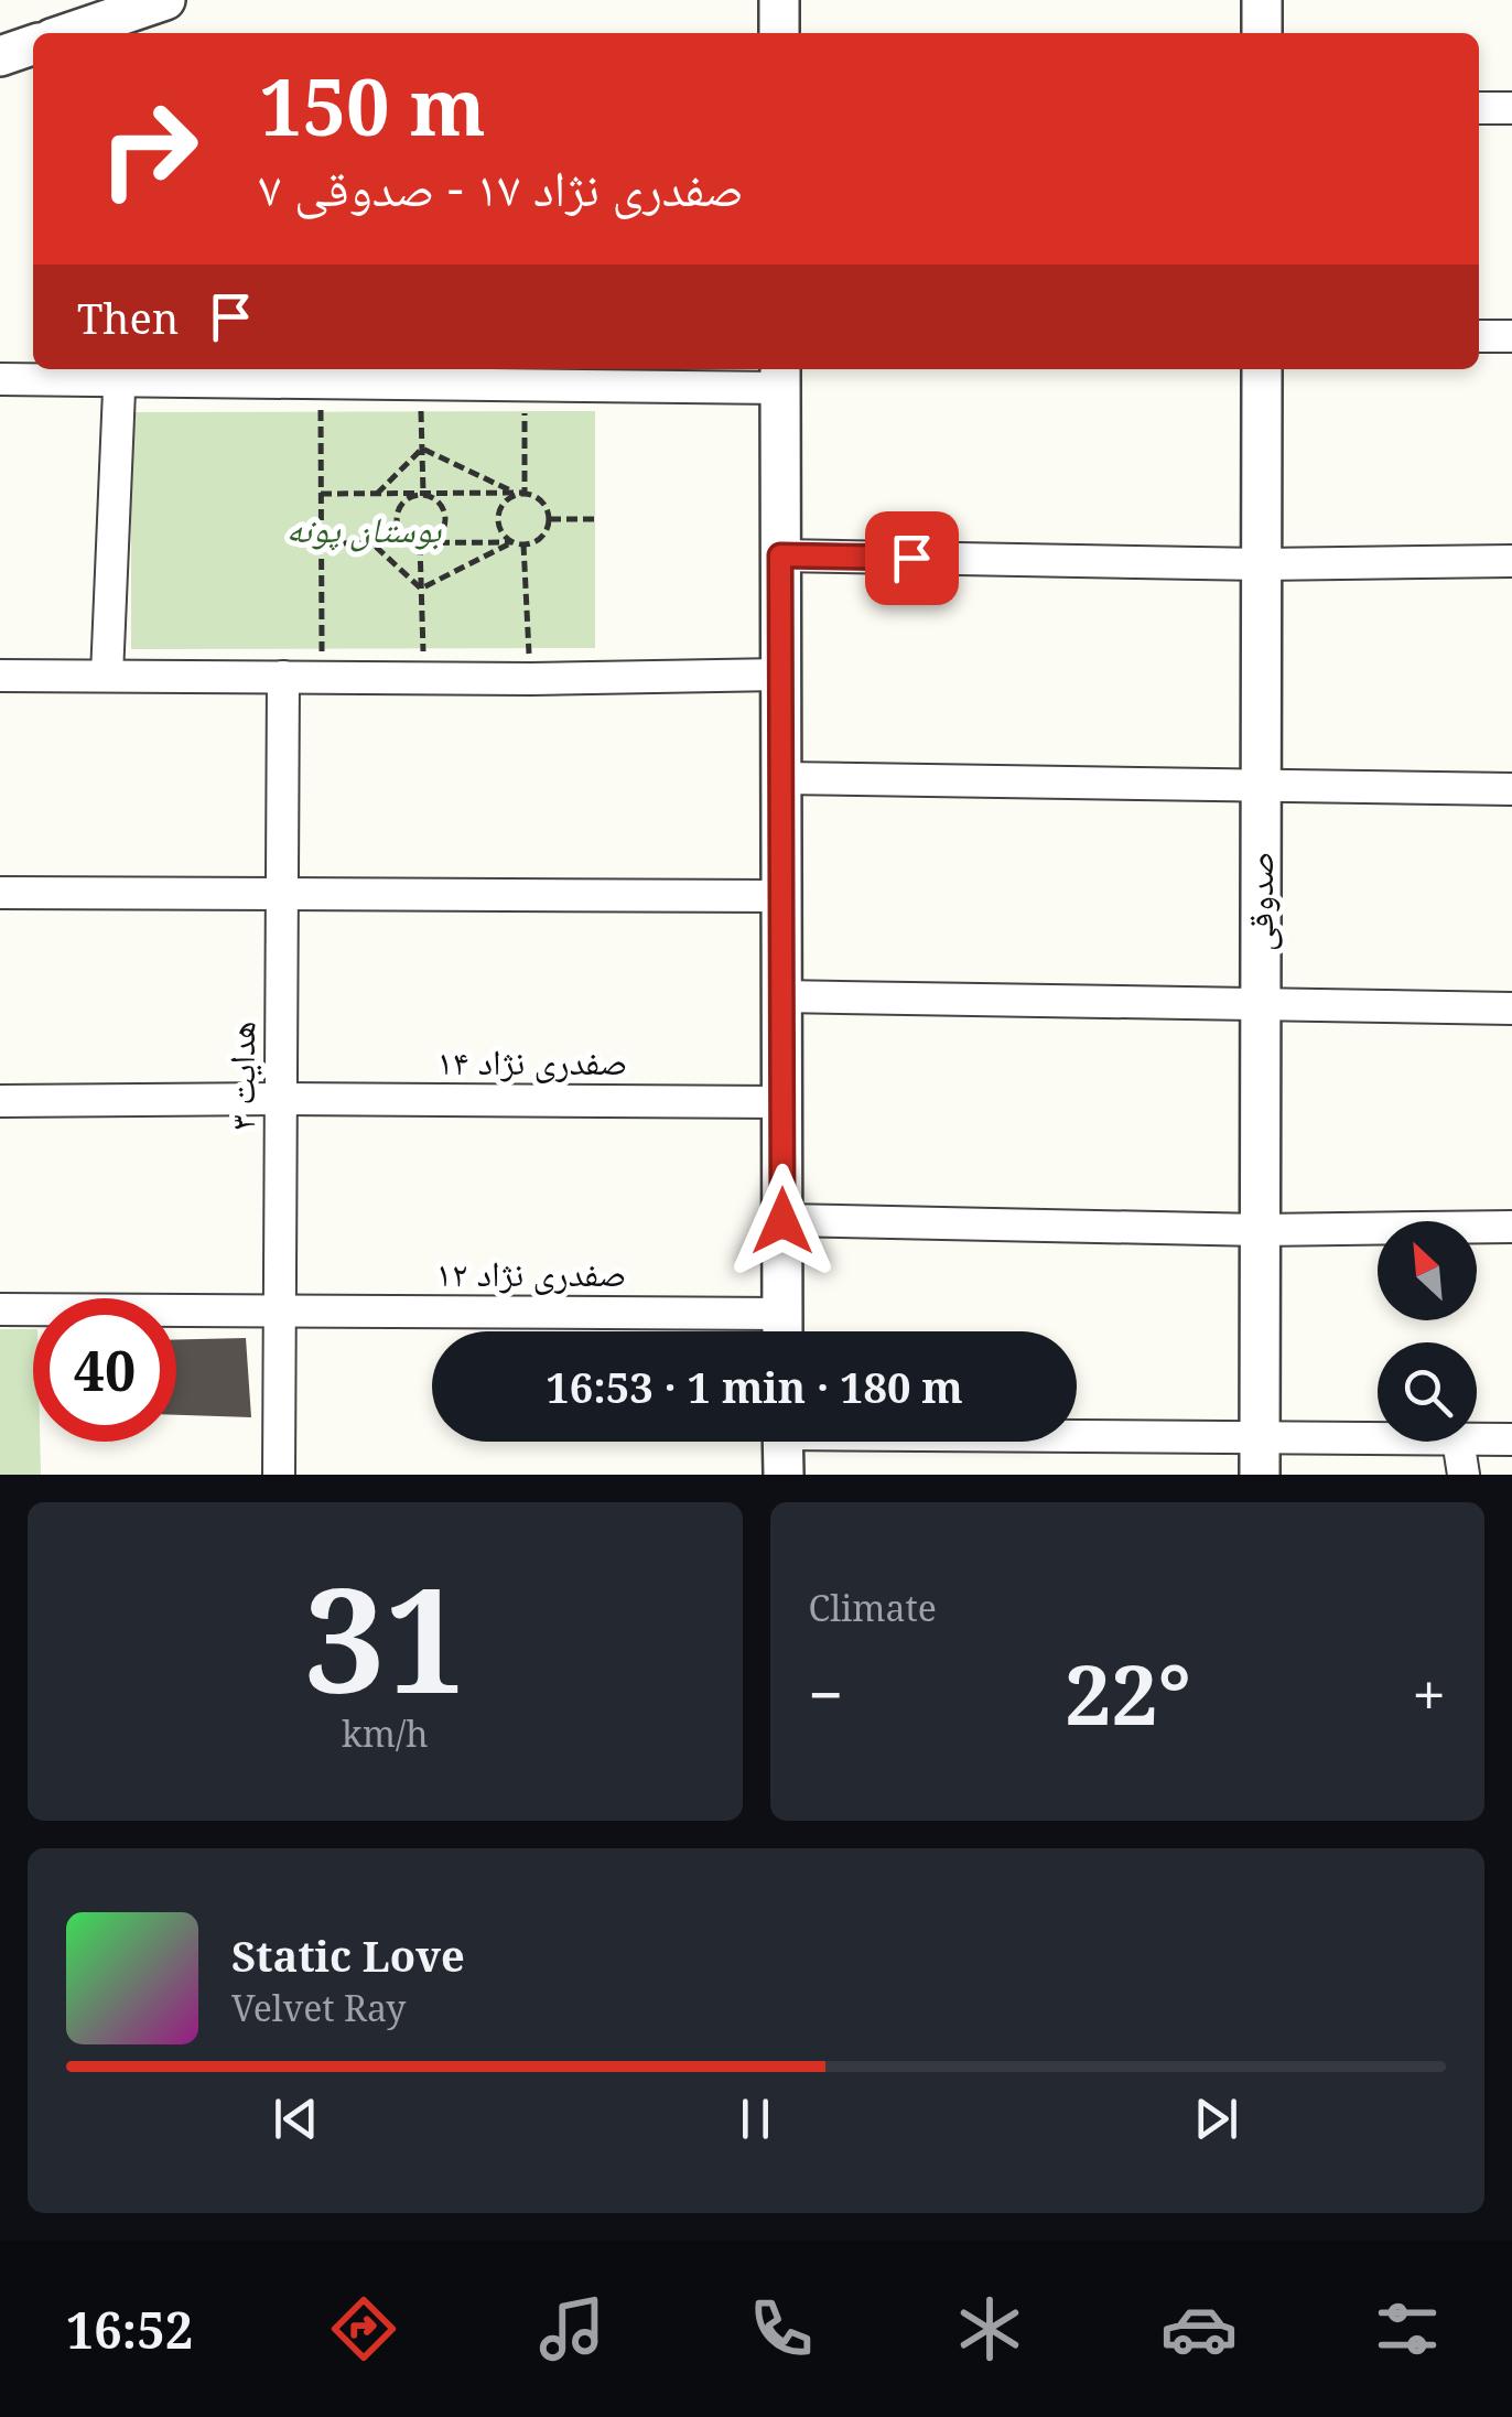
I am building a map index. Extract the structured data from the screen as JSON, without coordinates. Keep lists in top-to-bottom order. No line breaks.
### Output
{"streets":{"street":["صدوقی","صفدری نژاد ۱۴","هدایت ۳","صفدری نژاد ۱۲"]},"crossings":[["صفدری نژاد ۱۴","هدایت ۳"],["هدایت ۳","صفدری نژاد ۱۲"]],"parks":["بوستان پونه"],"north":"top left","page":{"turn":["150 m","صفدری نژاد ۱۷ - صدوقی ۷"],"then":"Then","limit":"40","trip":"16:53 · 1 min · 180 m","tile":[["31","km/h"],"Climate"],"heat":["−","22°","+"],"song":["Static Love","Velvet Ray"],"tabs":"16:52"}}
